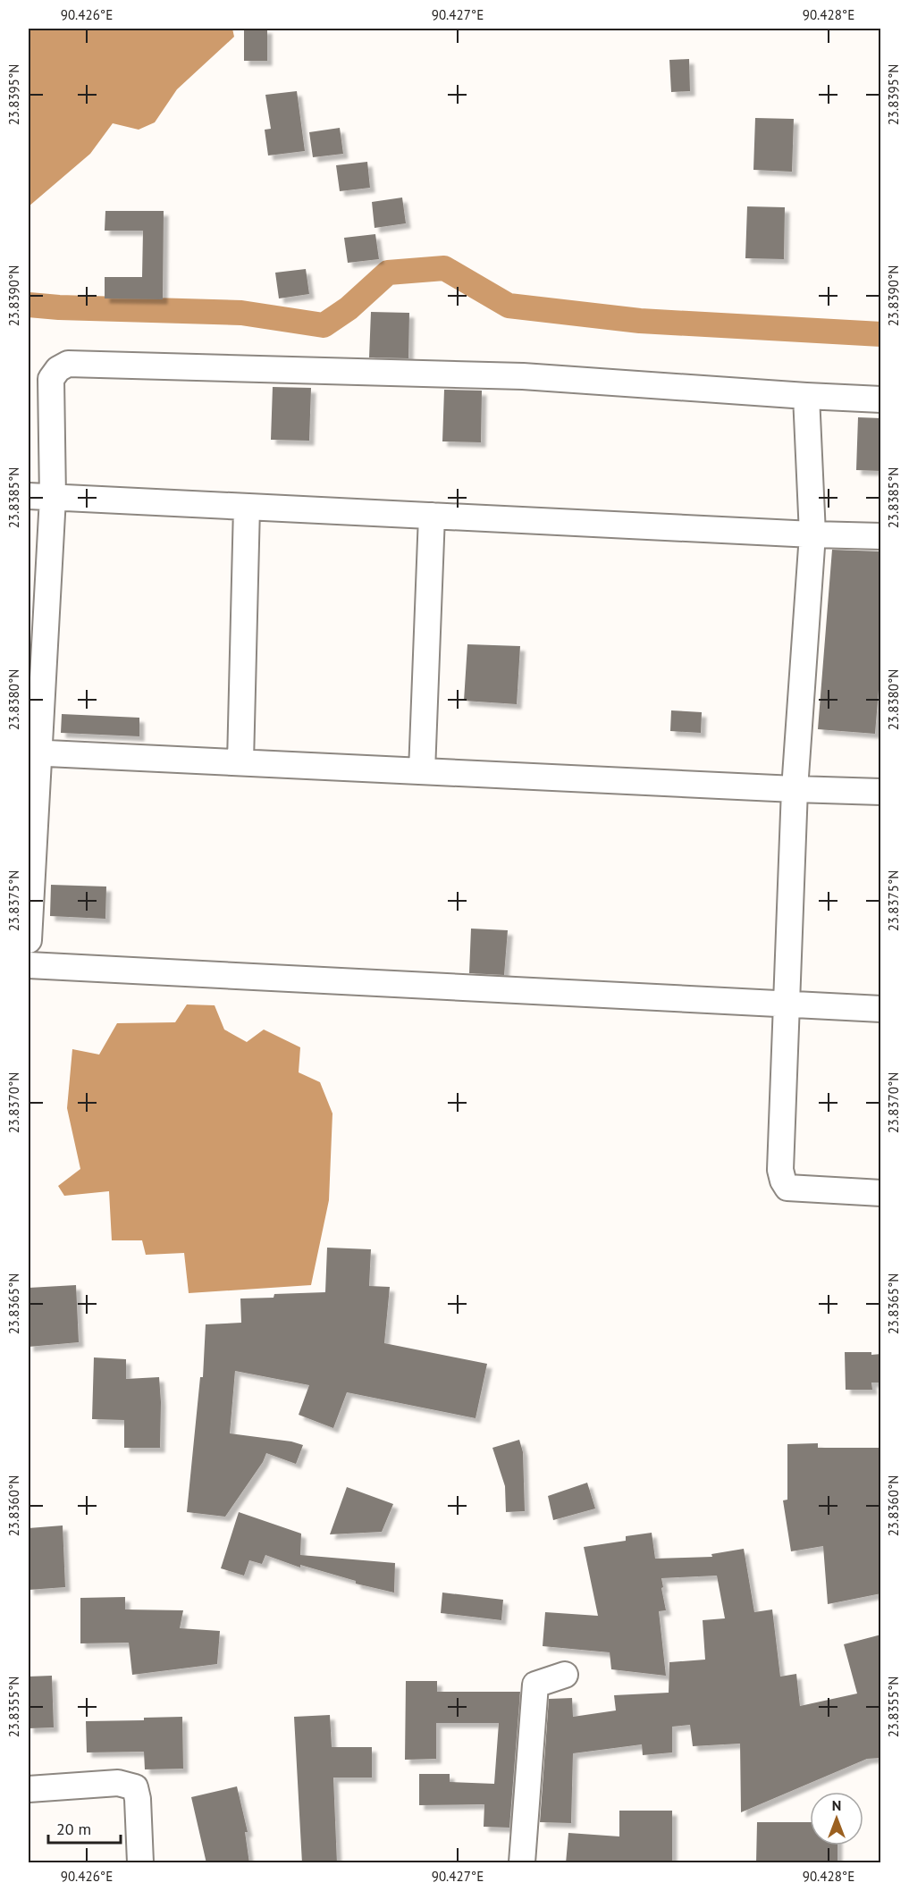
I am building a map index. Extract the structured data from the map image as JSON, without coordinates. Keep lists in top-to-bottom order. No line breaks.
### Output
{"scale_bar":"20 m","north":"top","coordinates":["90.426°E","90.427°E","90.428°E","23.8395°N","23.8390°N","23.8385°N","23.8380°N","23.8375°N","23.8370°N","23.8365°N","23.8360°N","23.8355°N"]}
